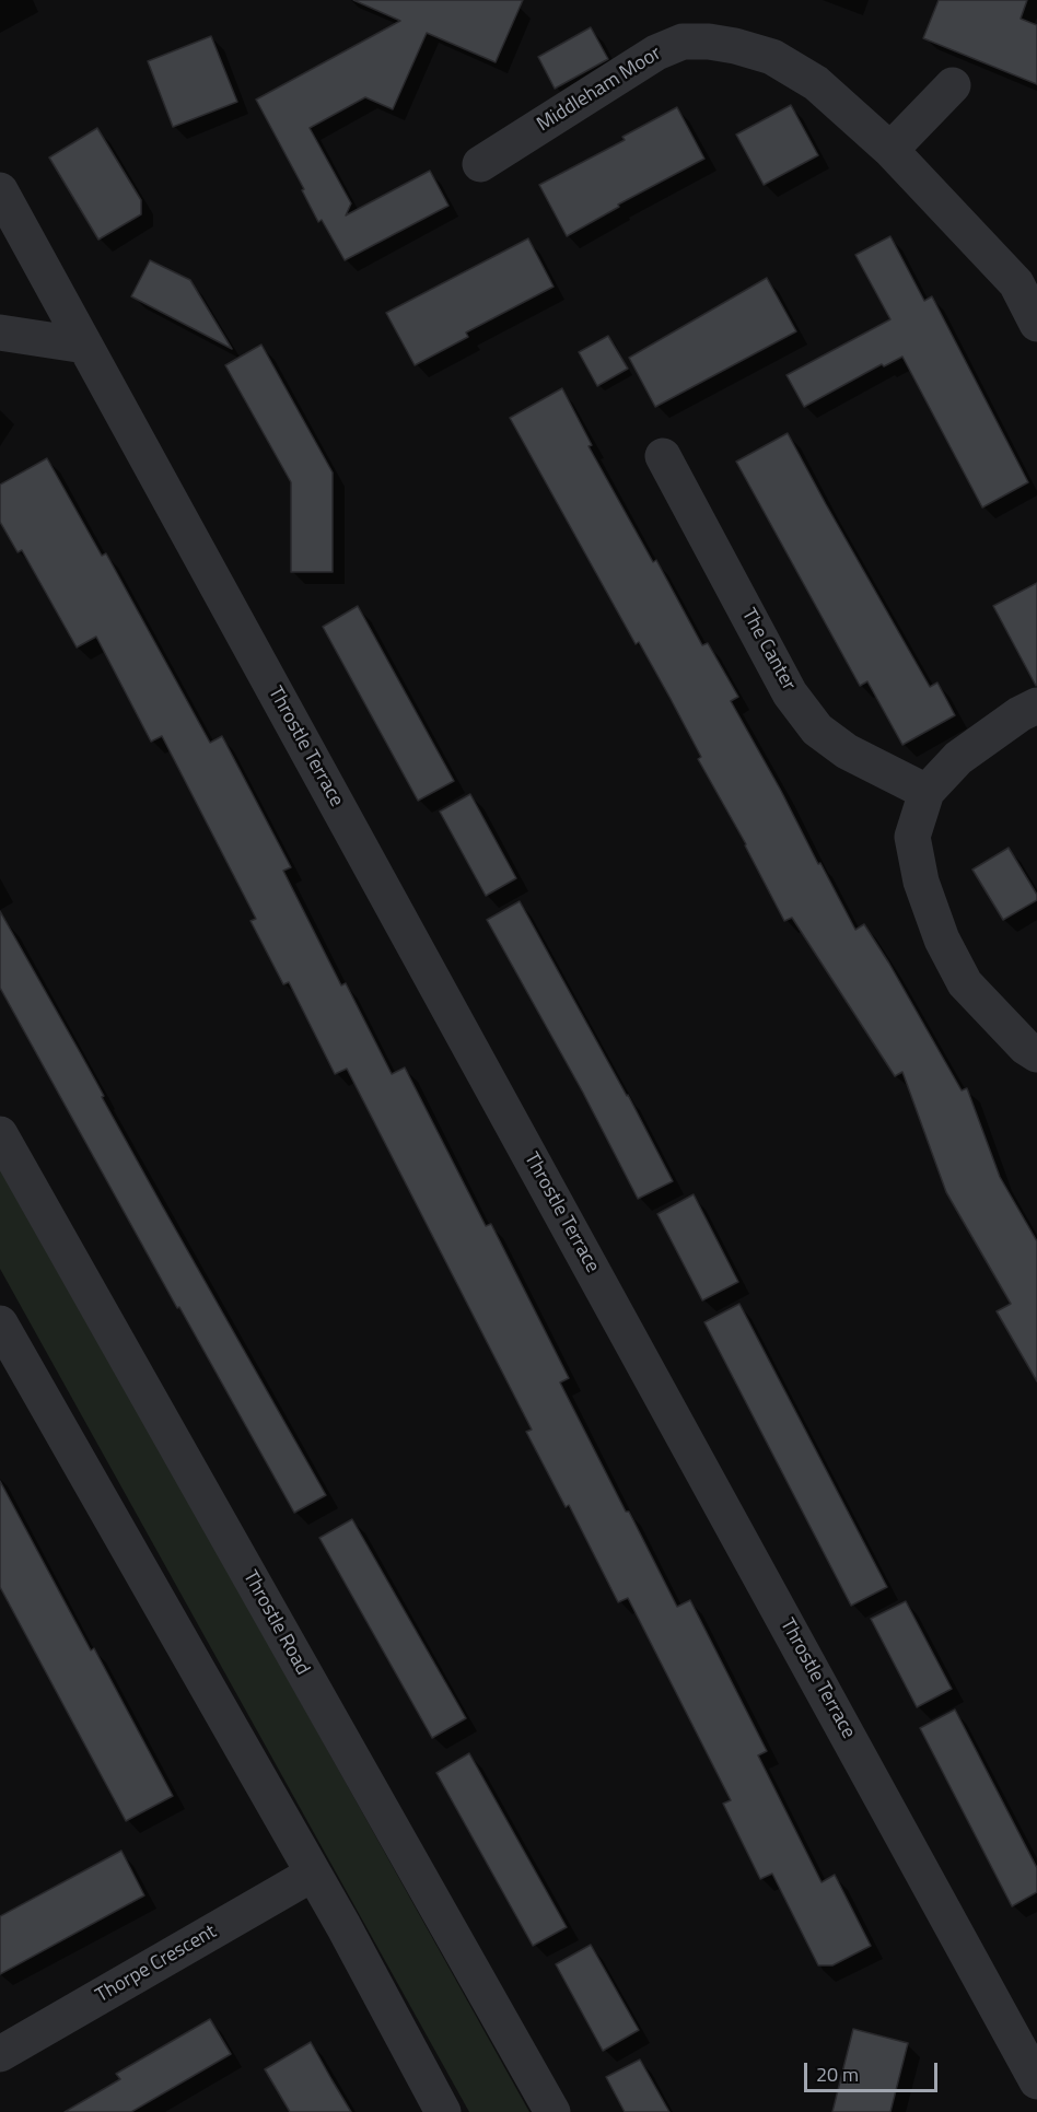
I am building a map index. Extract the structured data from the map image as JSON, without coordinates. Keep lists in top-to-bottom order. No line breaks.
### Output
{"streets":{"street":["Middleham Moor","The Canter","Throstle Terrace","Throstle Road","Thorpe Crescent"]},"scale_bar":"20 m"}
